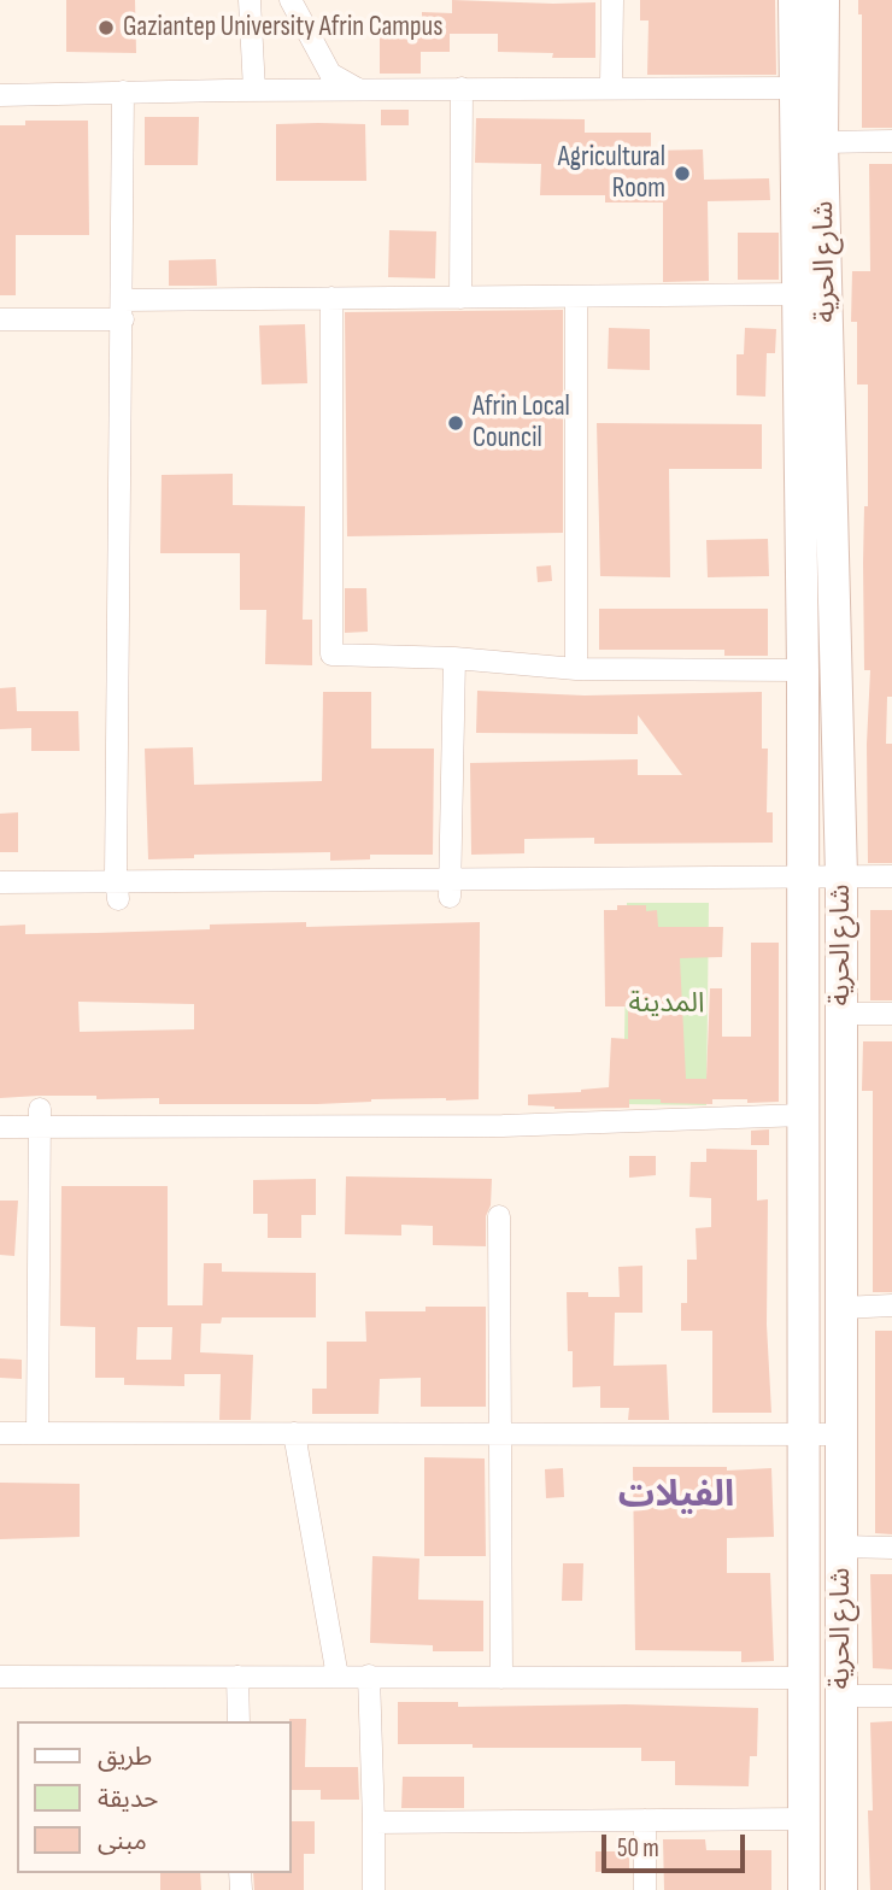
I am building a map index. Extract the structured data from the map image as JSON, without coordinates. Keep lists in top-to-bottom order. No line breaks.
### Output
{"streets":{"main road":["شارع الحرية"]},"districts":["الفيلات"],"parks":["المدينة"],"places":["Gaziantep University Afrin Campus","Agricultural Room","Afrin Local Council"],"legend":["طريق","حديقة","مبنى"],"scale_bar":"50 m"}
